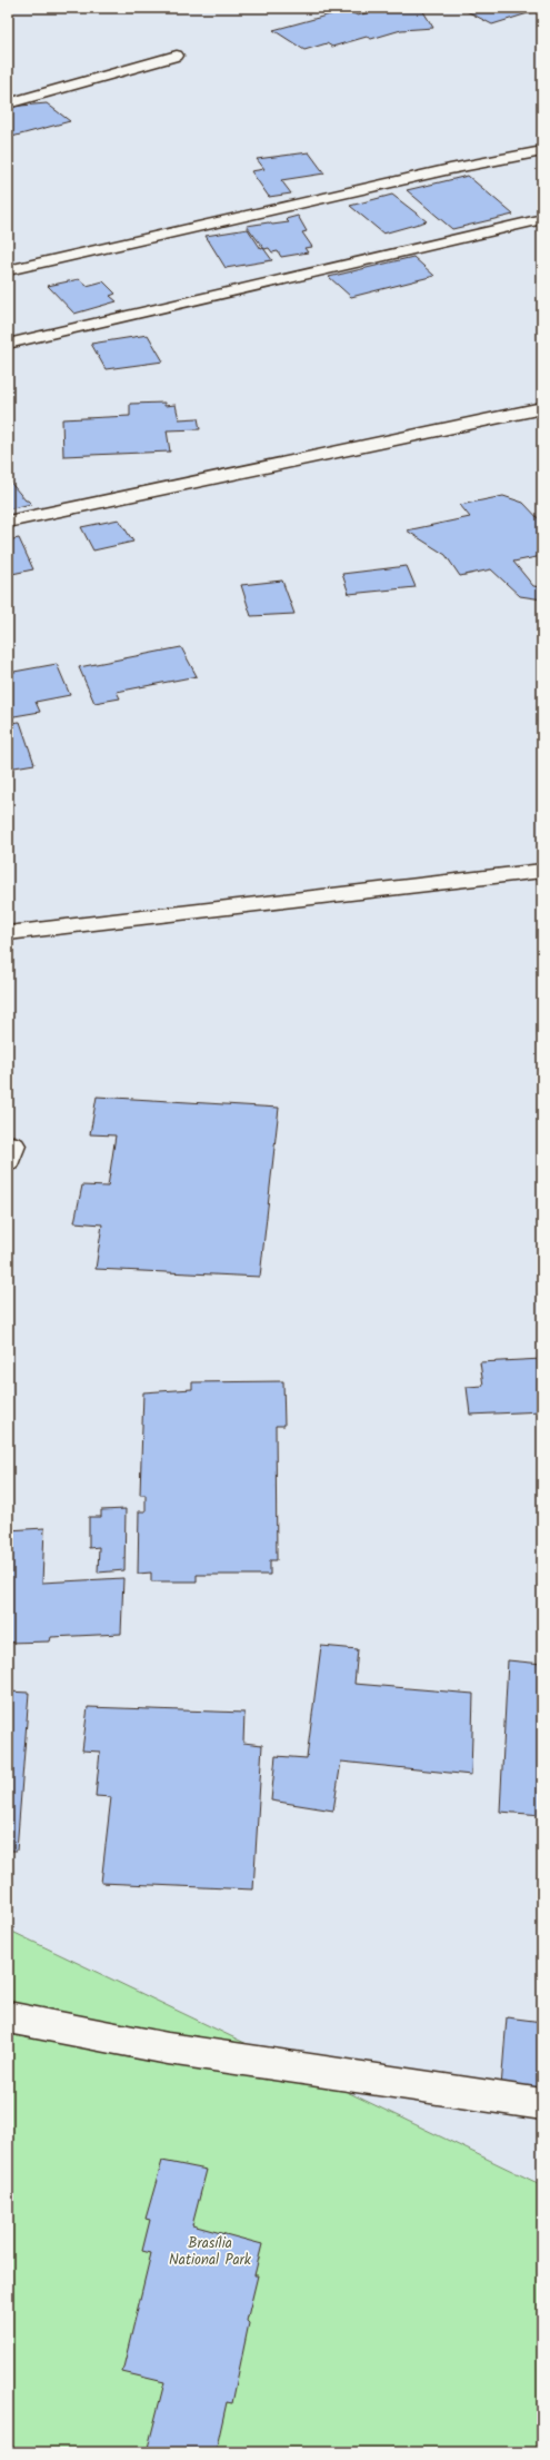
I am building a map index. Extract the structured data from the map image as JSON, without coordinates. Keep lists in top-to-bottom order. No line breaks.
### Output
{"parks":["Brasília National Park"]}
